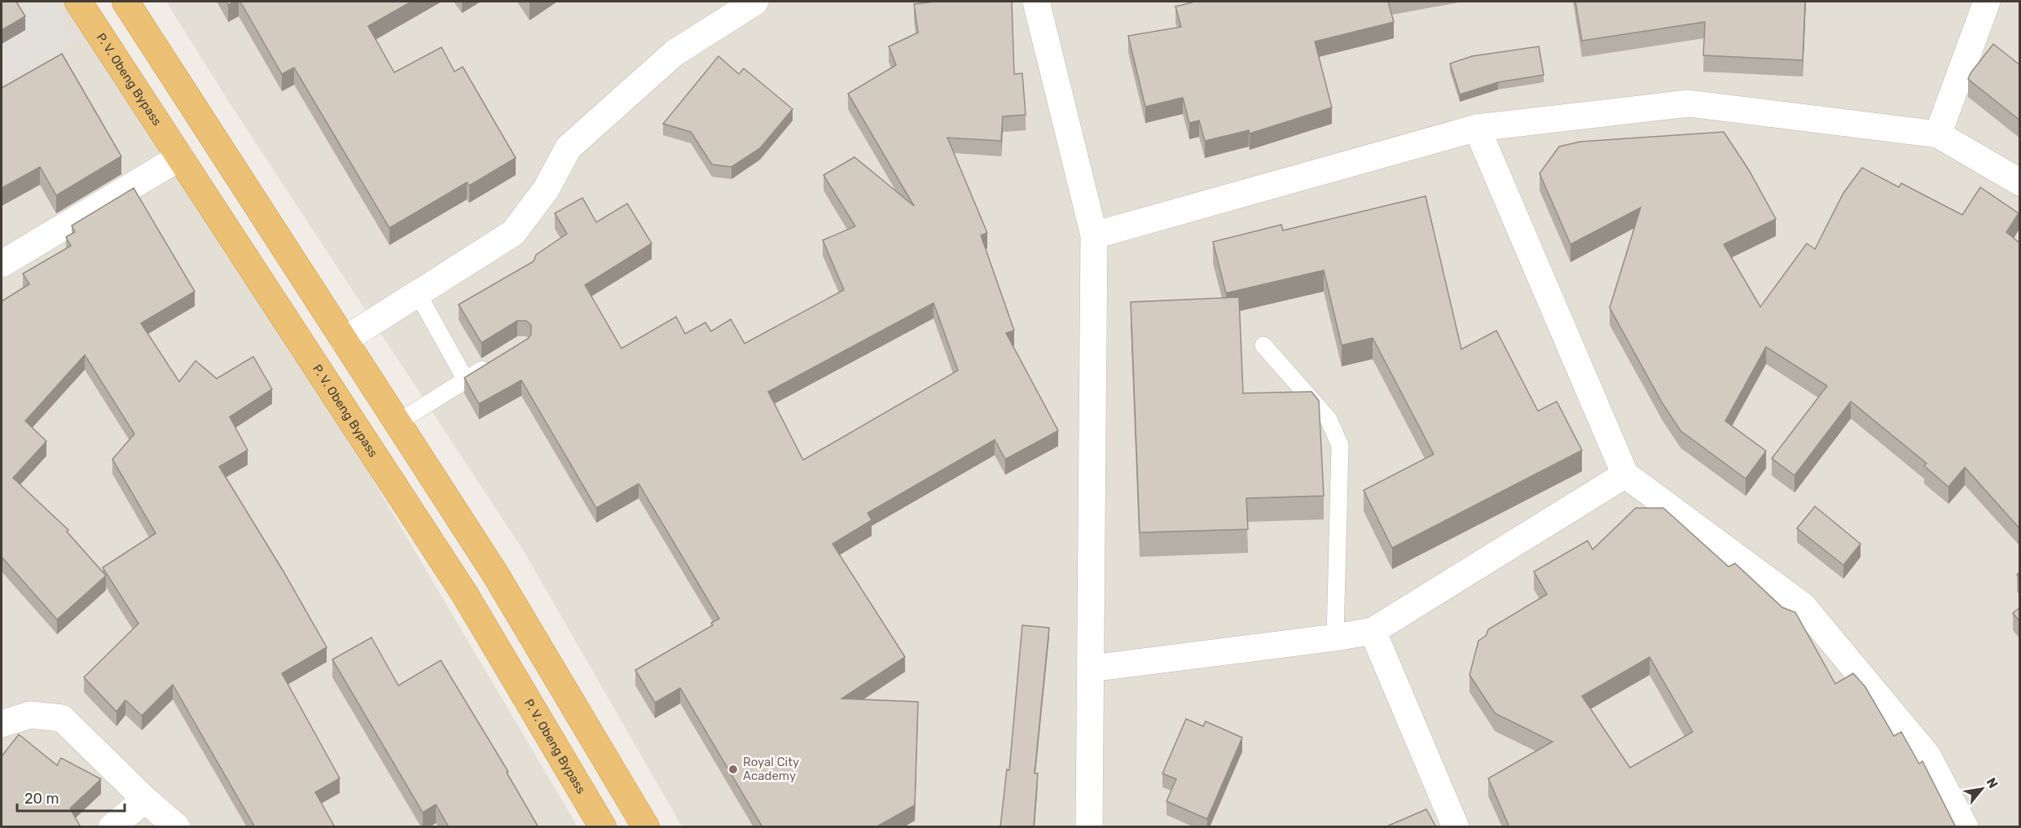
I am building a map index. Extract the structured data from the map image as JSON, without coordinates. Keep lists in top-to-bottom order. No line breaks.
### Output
{"streets":{"highway":["P. V. Obeng Bypass"]},"places":["Royal City Academy"],"scale_bar":"20 m","north":"top right"}
